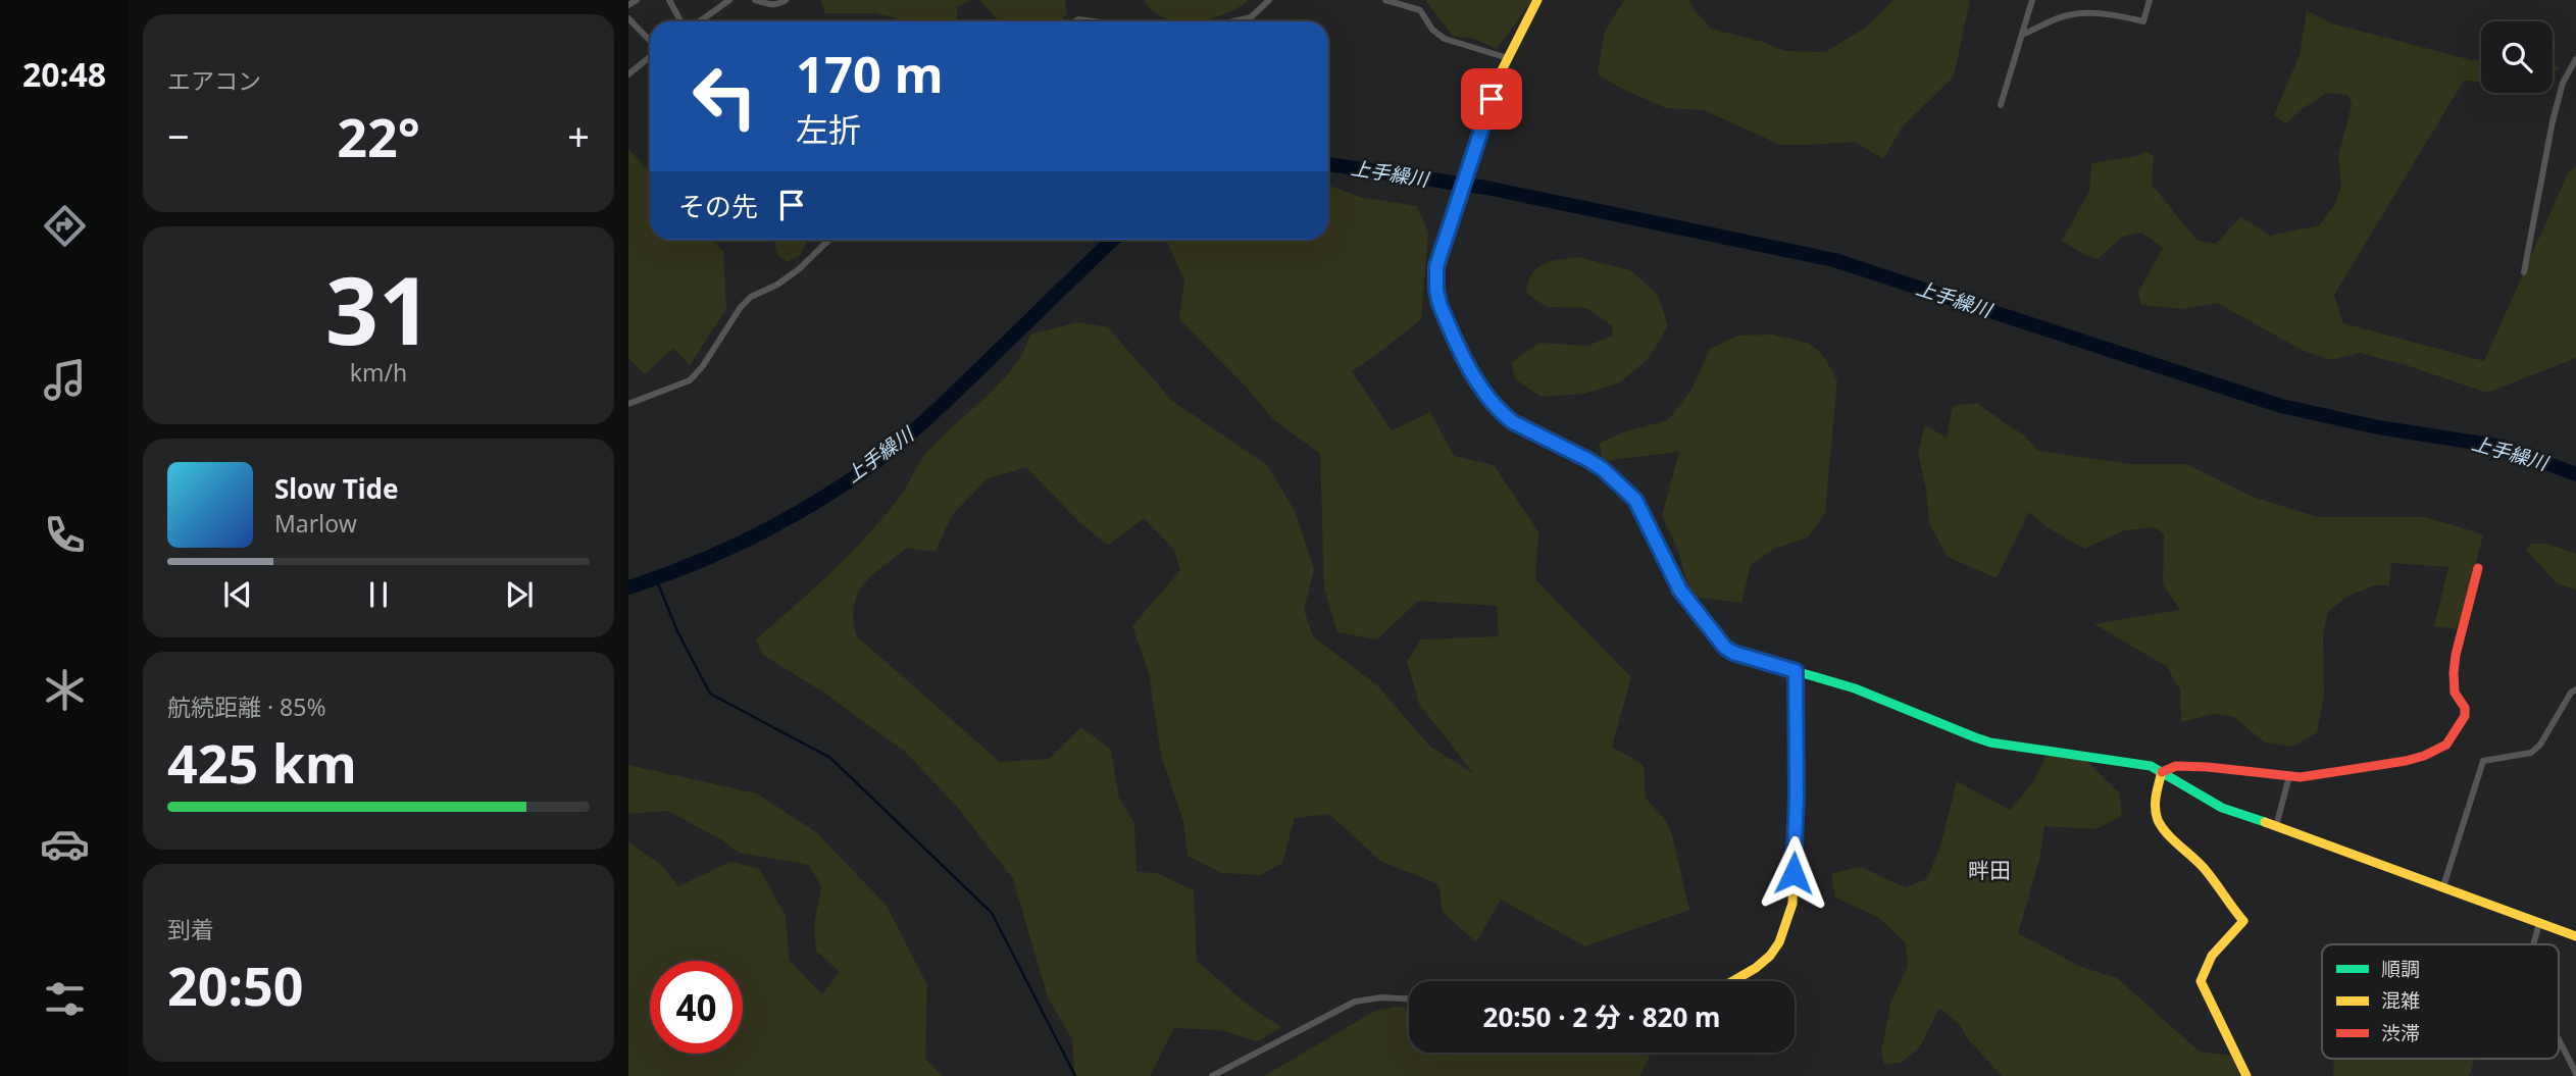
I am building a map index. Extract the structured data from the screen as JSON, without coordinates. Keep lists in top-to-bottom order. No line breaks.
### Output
{"districts":["畔田"],"water":["上手繰川"],"legend":["順調","混雑","渋滞"],"page":{"tabs":"20:48","tile":["エアコン",["31","km/h"],["航続距離 · 85%","425 km"],["到着","20:50"]],"turn":["170 m","左折"],"heat":["−","22°","+"],"then":"その先","song":["Slow Tide","Marlow"],"limit":"40","trip":"20:50 · 2 分 · 820 m"}}
